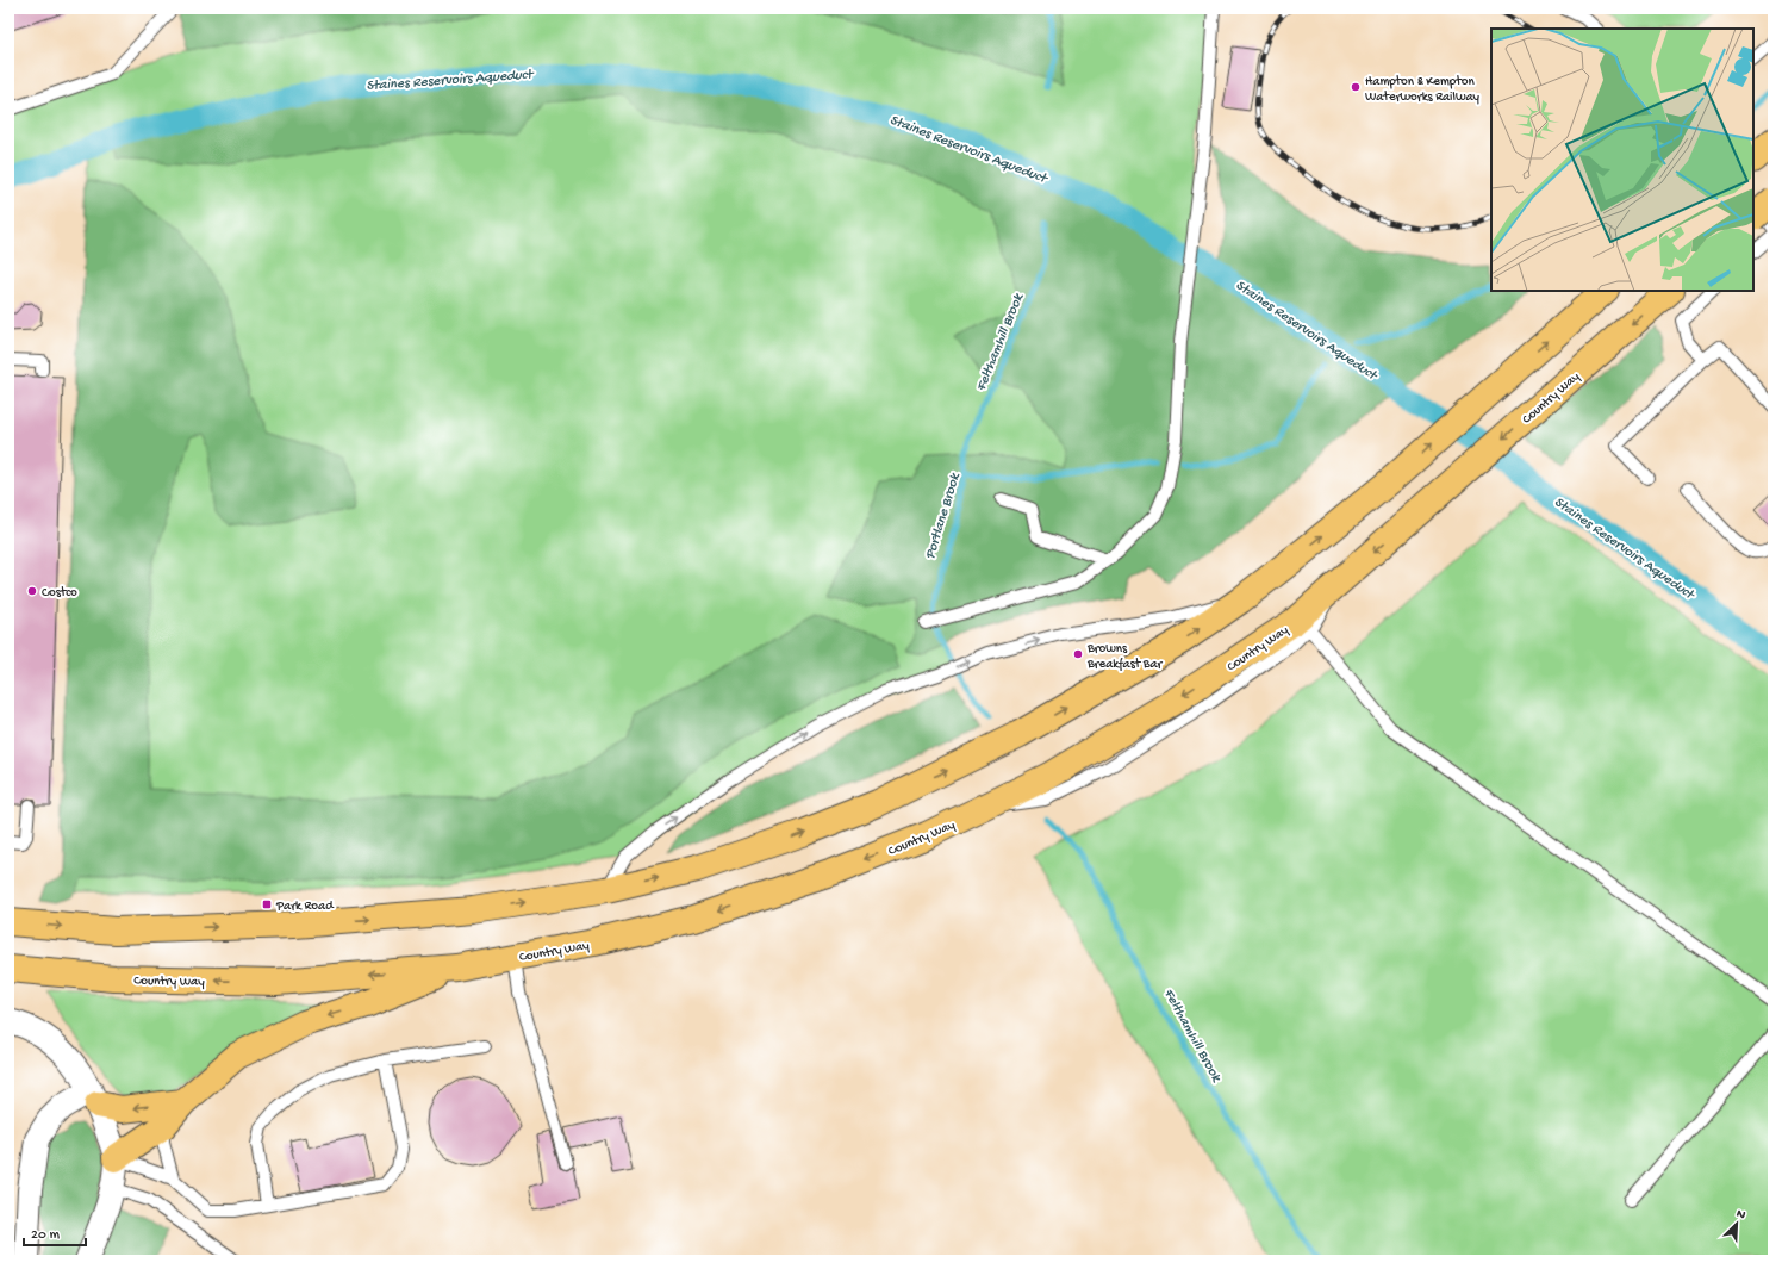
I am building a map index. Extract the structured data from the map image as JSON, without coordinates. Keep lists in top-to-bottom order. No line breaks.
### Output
{"streets":{"highway":["Country Way"]},"water":["Staines Reservoirs Aqueduct","Felthamhill Brook","Portlane Brook"],"places":{"other":["Hampton & Kempton Waterworks Railway","Costco","Browns Breakfast Bar"],"transit":["Park Road"]},"scale_bar":"20 m","north":"top right"}
